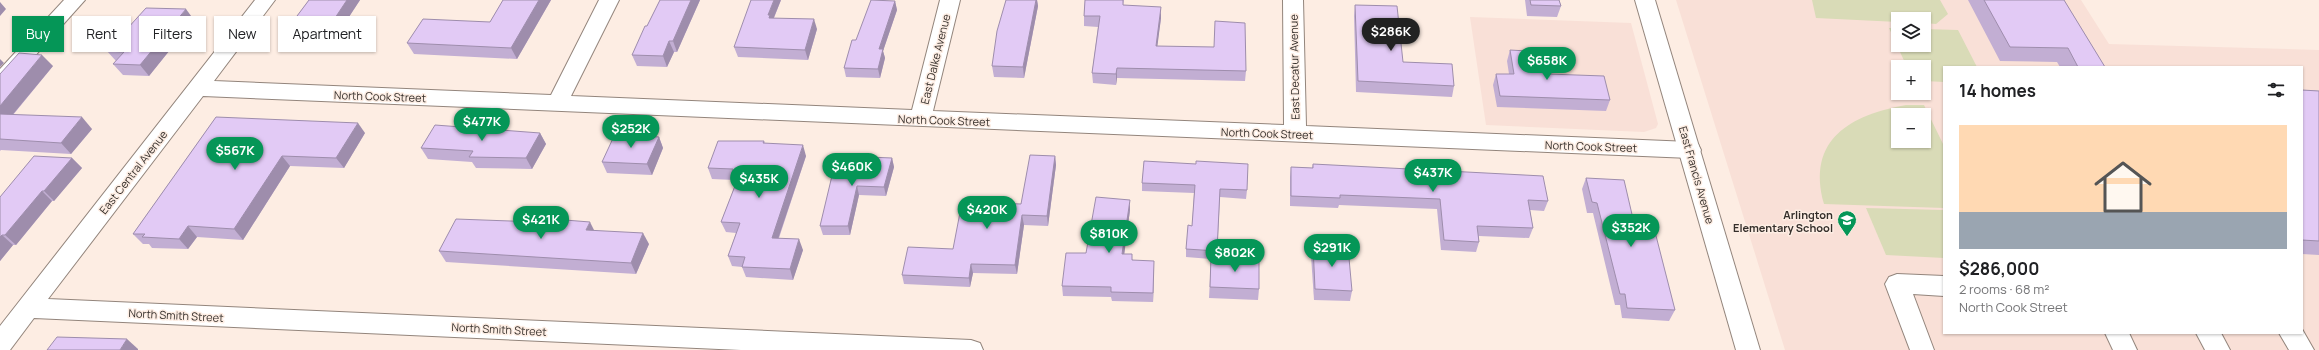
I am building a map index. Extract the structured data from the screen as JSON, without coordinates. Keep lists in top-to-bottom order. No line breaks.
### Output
{"streets":{"street":["East Dalke Avenue","East Decatur Avenue","North Cook Street","East Central Avenue","East Francis Avenue","North Smith Street"]},"crossings":[["East Dalke Avenue","North Cook Street"],["East Decatur Avenue","North Cook Street"],["North Cook Street","East Central Avenue"],["North Cook Street","East Francis Avenue"],["East Central Avenue","North Smith Street"]],"places":{"school or university":["Arlington Elementary School"]},"page":{"map_buttons":["+","−"],"chip":["Buy","Rent","Filters","New","Apartment"],"price":["$286K","$658K","$477K","$252K","$567K","$460K","$437K","$435K","$420K","$421K","$352K","$810K","$291K","$802K"],"heading":"14 homes","list":[{"name":"$286,000","note":"2 rooms · 68 m² · North Cook Street"}]}}
